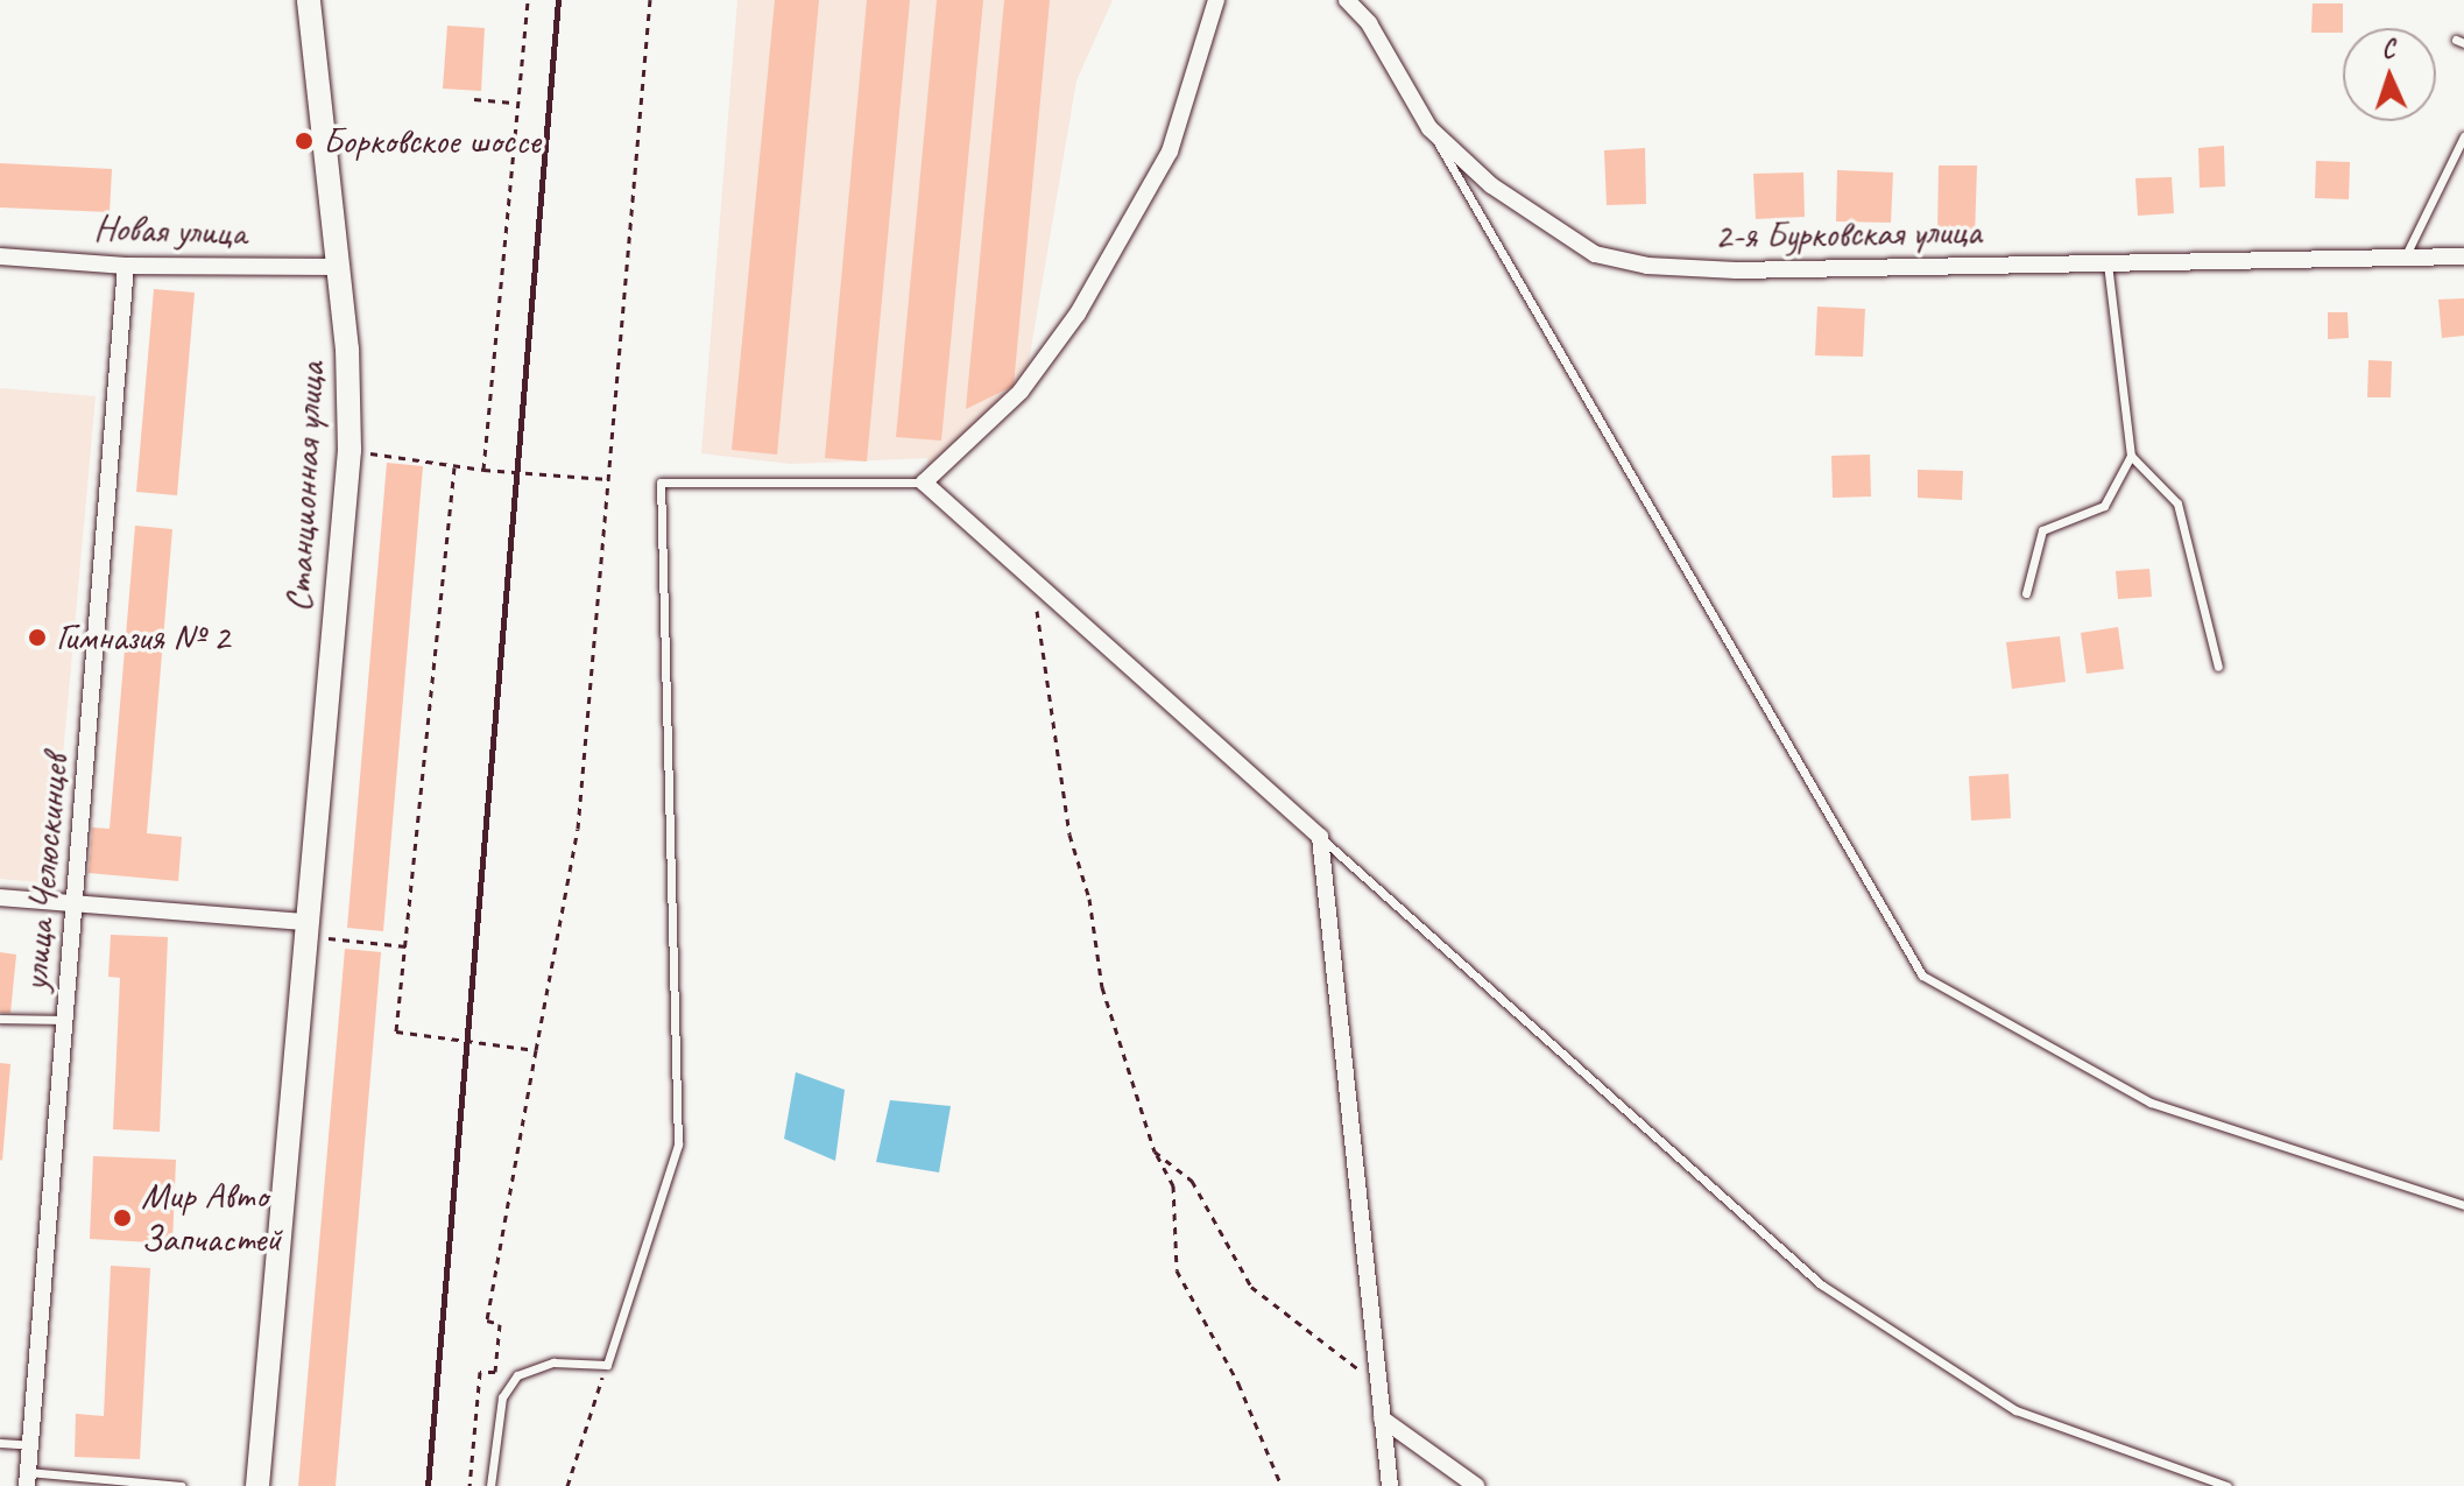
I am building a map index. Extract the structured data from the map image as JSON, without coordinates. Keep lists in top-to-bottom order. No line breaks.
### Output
{"streets":{"main road":["Станционная улица"],"street":["Новая улица","2-я Бурковская улица","улица Челюскинцев"]},"crossings":[["Новая улица","Станционная улица"],["Новая улица","улица Челюскинцев"]],"places":["Борковское шоссе","Гимназия № 2","Мир Авто Запчастей"],"north":"top"}
